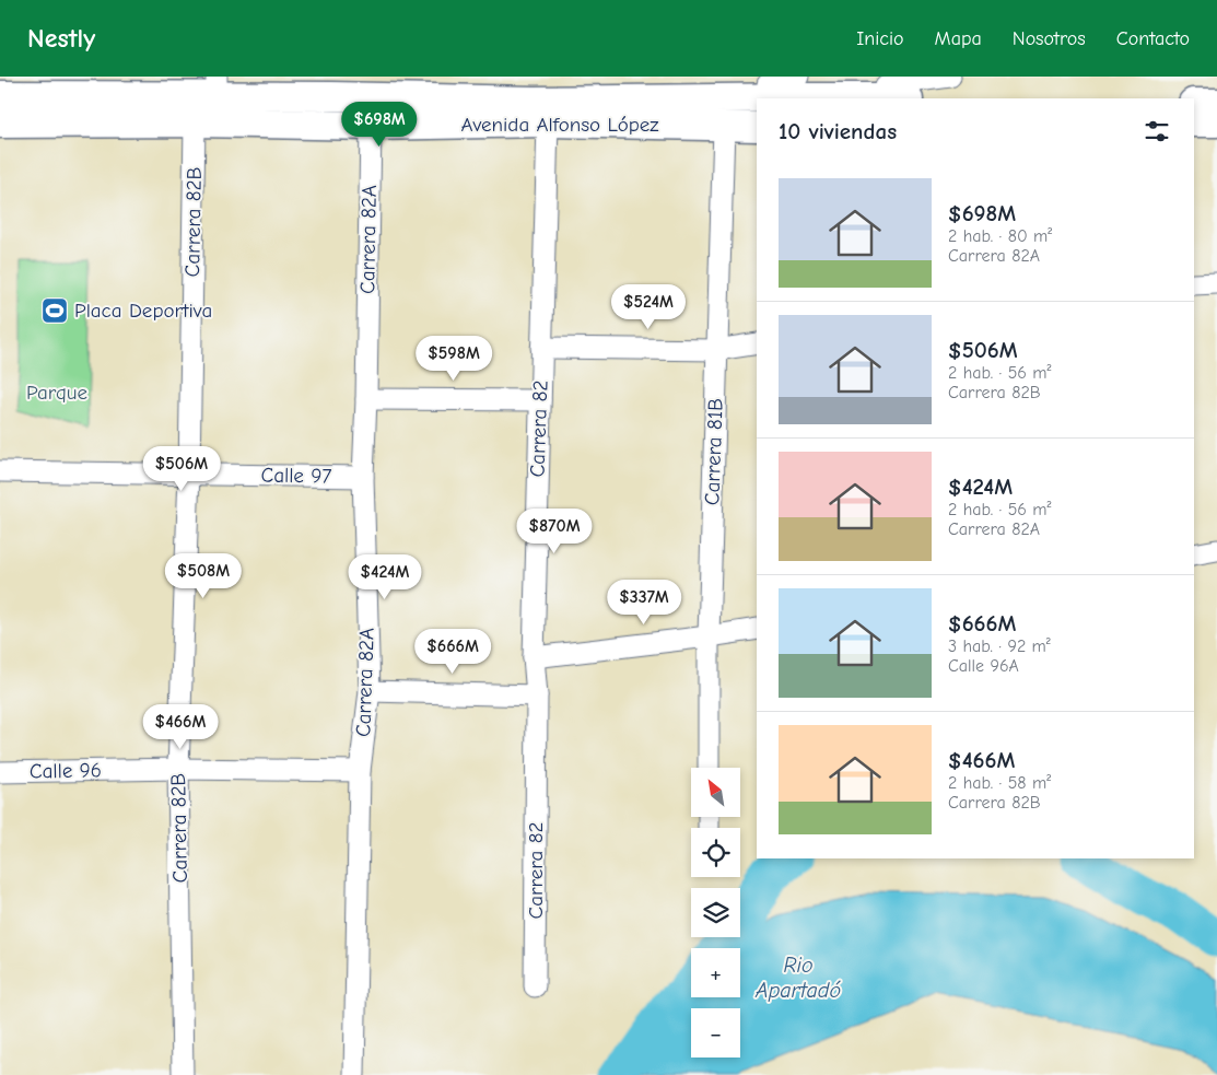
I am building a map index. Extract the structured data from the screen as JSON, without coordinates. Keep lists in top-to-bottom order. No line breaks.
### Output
{"streets":{"street":["Avenida Alfonso López","Carrera 82B","Carrera 82A","Carrera 82","Carrera 81B","Calle 97","Calle 96"]},"crossings":[["Avenida Alfonso López","Carrera 82B"],["Avenida Alfonso López","Carrera 82A"],["Avenida Alfonso López","Carrera 82"],["Avenida Alfonso López","Carrera 81B"],["Carrera 82B","Calle 97"],["Carrera 82B","Calle 96"],["Carrera 82A","Calle 97"],["Carrera 82A","Calle 96"]],"water":["Rio Apartadó"],"parks":["Parque"],"places":{"sports":["Placa Deportiva"]},"north":"top left","page":{"header":"Nestly","nav":["Inicio","Mapa","Nosotros","Contacto"],"heading":"10 viviendas","price":["$698M","$524M","$598M","$506M","$870M","$508M","$424M","$337M","$666M","$466M"],"list":[{"name":"$698M","note":"2 hab. · 80 m² · Carrera 82A"},{"name":"$506M","note":"2 hab. · 56 m² · Carrera 82B"},{"name":"$424M","note":"2 hab. · 56 m² · Carrera 82A"},{"name":"$666M","note":"3 hab. · 92 m² · Calle 96A"},{"name":"$466M","note":"2 hab. · 58 m² · Carrera 82B"}],"map_buttons":["+","−"]}}
